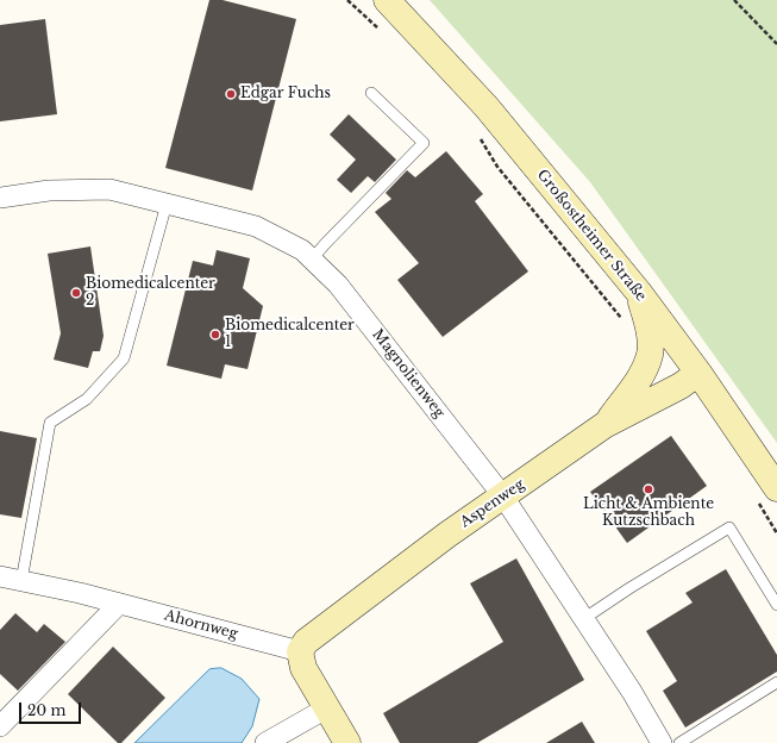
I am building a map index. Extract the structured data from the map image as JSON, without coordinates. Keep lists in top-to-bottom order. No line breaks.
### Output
{"streets":{"street":["Großostheimer Straße","Magnolienweg","Aspenweg","Ahornweg"]},"crossings":[["Großostheimer Straße","Aspenweg"],["Magnolienweg","Aspenweg"],["Aspenweg","Ahornweg"]],"places":["Edgar Fuchs","Biomedicalcenter 2","Biomedicalcenter 1","Licht & Ambiente Kutzschbach"],"scale_bar":"20 m"}
